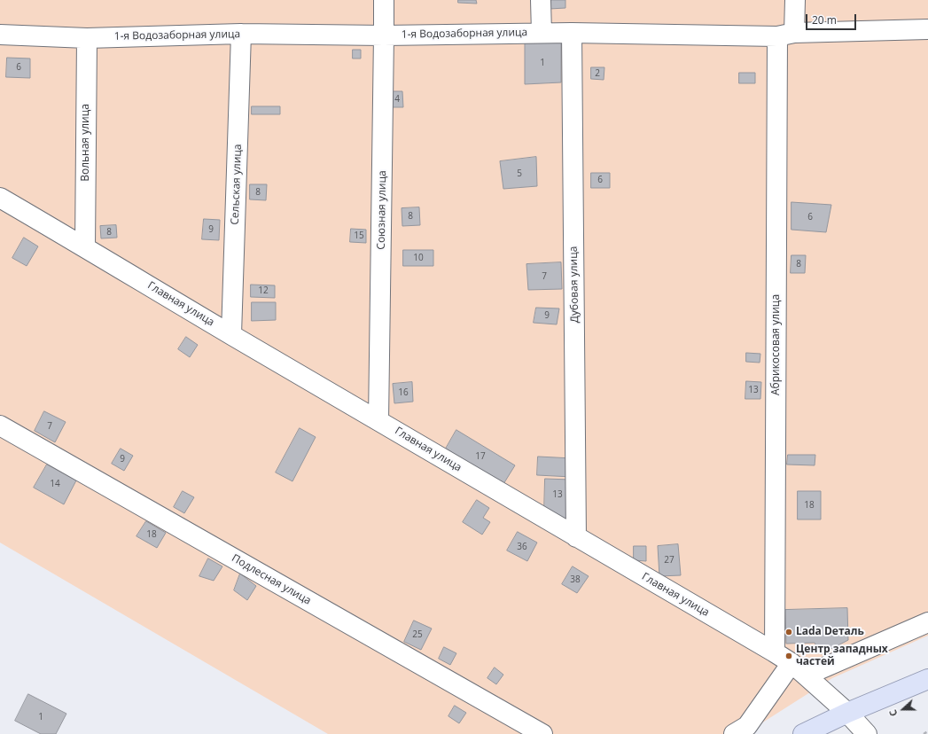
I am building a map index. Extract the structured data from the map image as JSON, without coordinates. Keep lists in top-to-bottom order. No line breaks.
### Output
{"streets":{"street":["1-я Водозаборная улица","Вольная улица","Сельская улица","Союзная улица","Дубовая улица","Главная улица","Абрикосовая улица","Подлесная улица"]},"crossings":[["1-я Водозаборная улица","Вольная улица"],["1-я Водозаборная улица","Сельская улица"],["1-я Водозаборная улица","Союзная улица"],["1-я Водозаборная улица","Дубовая улица"],["1-я Водозаборная улица","Абрикосовая улица"],["Вольная улица","Главная улица"],["Сельская улица","Главная улица"],["Союзная улица","Главная улица"],["Дубовая улица","Главная улица"],["Главная улица","Абрикосовая улица"]],"places":["Lada Dеталь","Центр западных частей"],"house_numbers":["1","6","2","4","5","6","8","8","6","9","8","15","10","8","7","12","9","13","16","7","17","9","14","13","18","18","36","27","38","25","1"],"scale_bar":"20 m","north":"left"}
